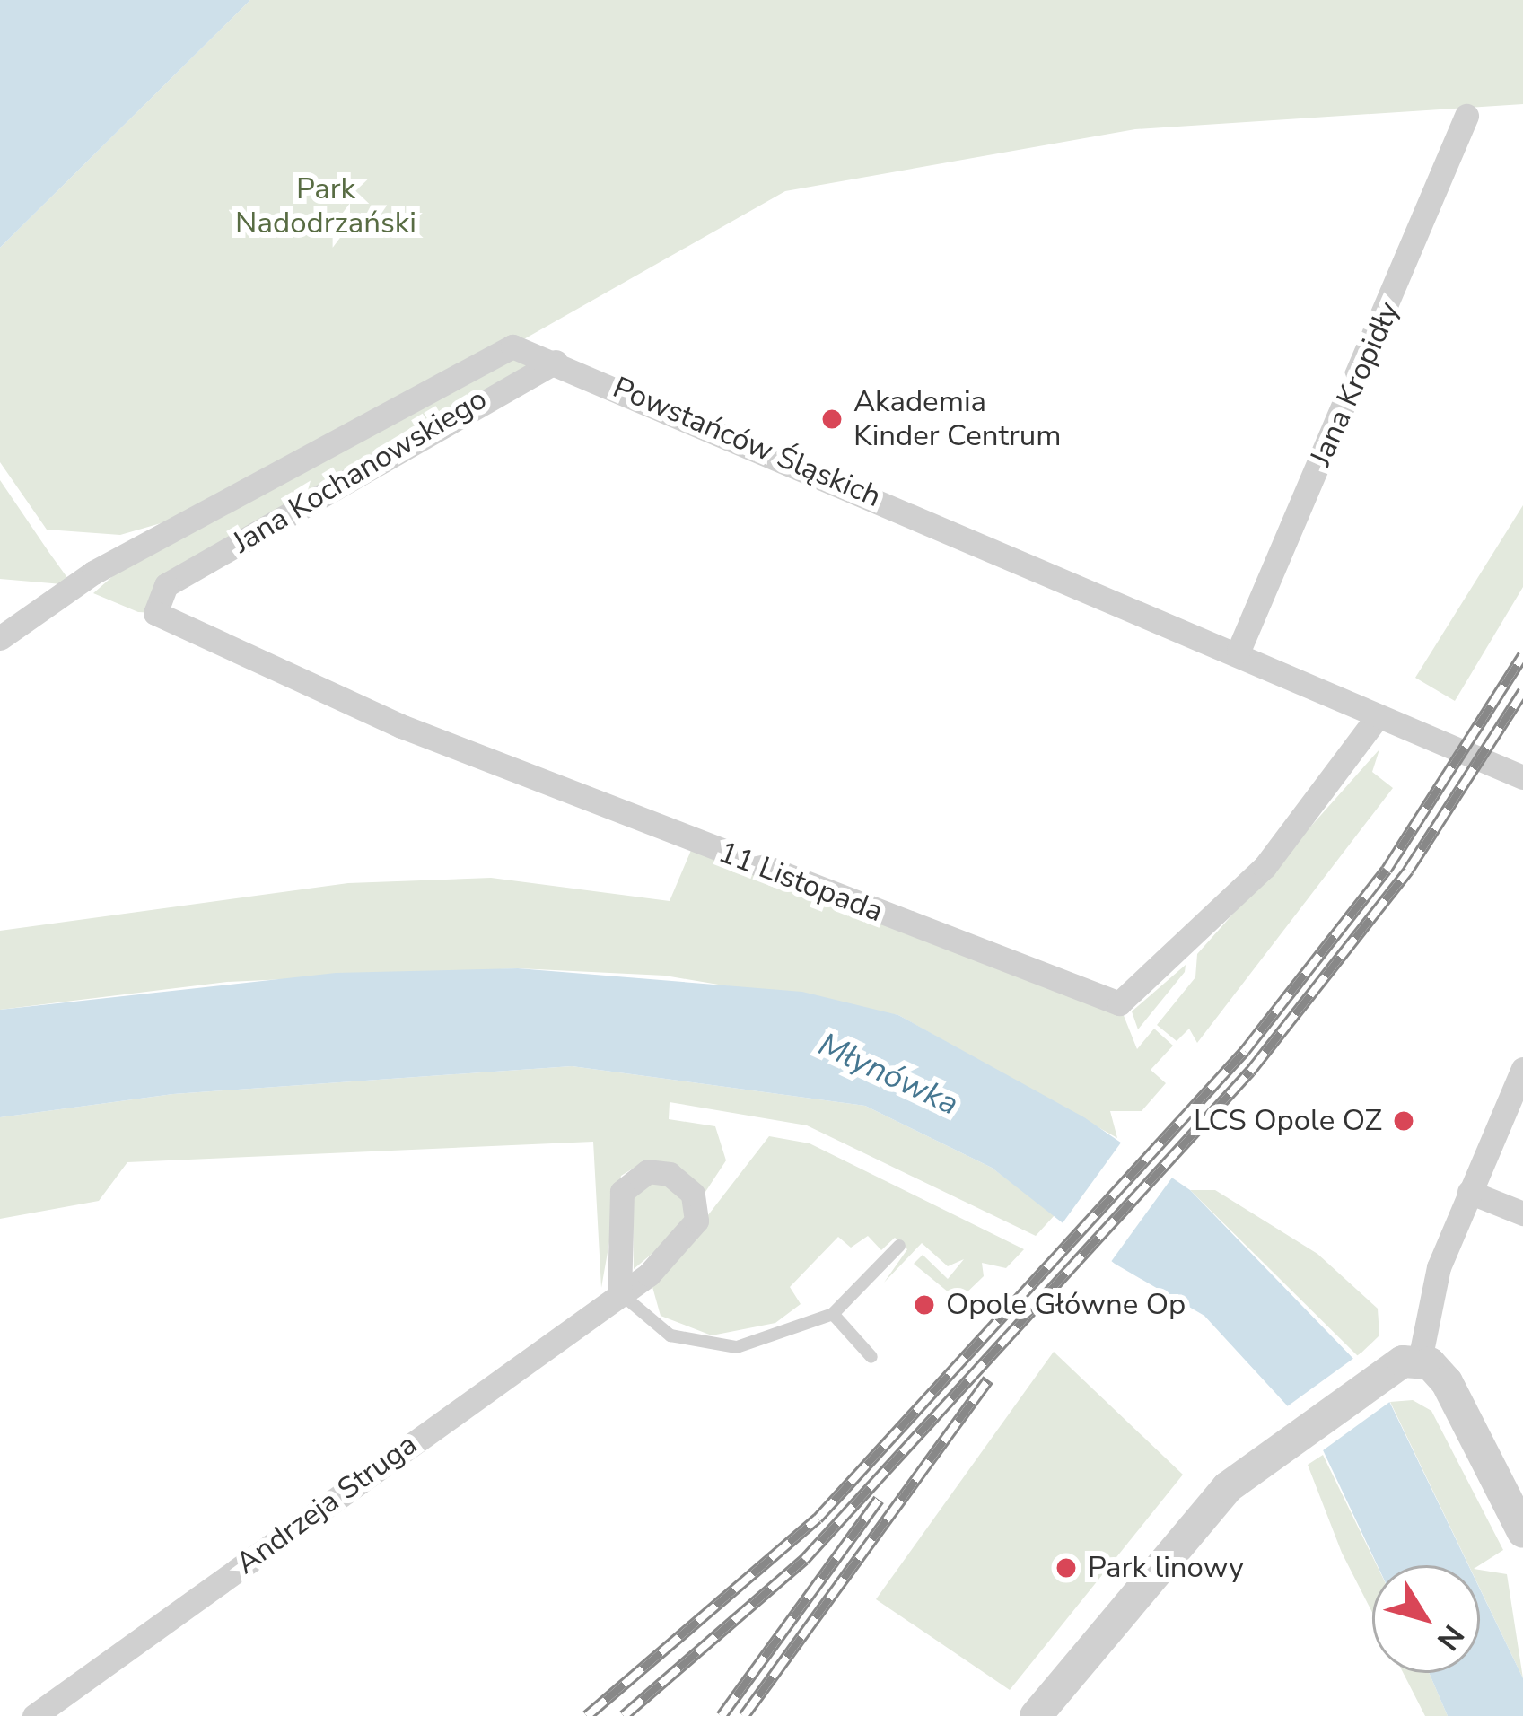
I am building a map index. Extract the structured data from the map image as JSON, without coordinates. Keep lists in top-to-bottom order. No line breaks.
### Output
{"streets":{"street":["Jana Kropidły","Powstańców Śląskich","Jana Kochanowskiego","11 Listopada","Andrzeja Struga"]},"crossings":[["Jana Kropidły","Powstańców Śląskich"],["Powstańców Śląskich","Jana Kochanowskiego"],["Powstańców Śląskich","11 Listopada"],["Jana Kochanowskiego","11 Listopada"]],"water":["Młynówka"],"parks":["Park Nadodrzański"],"places":["Akademia Kinder Centrum","LCS Opole OZ","Opole Główne Op","Park linowy"],"north":"bottom right"}
